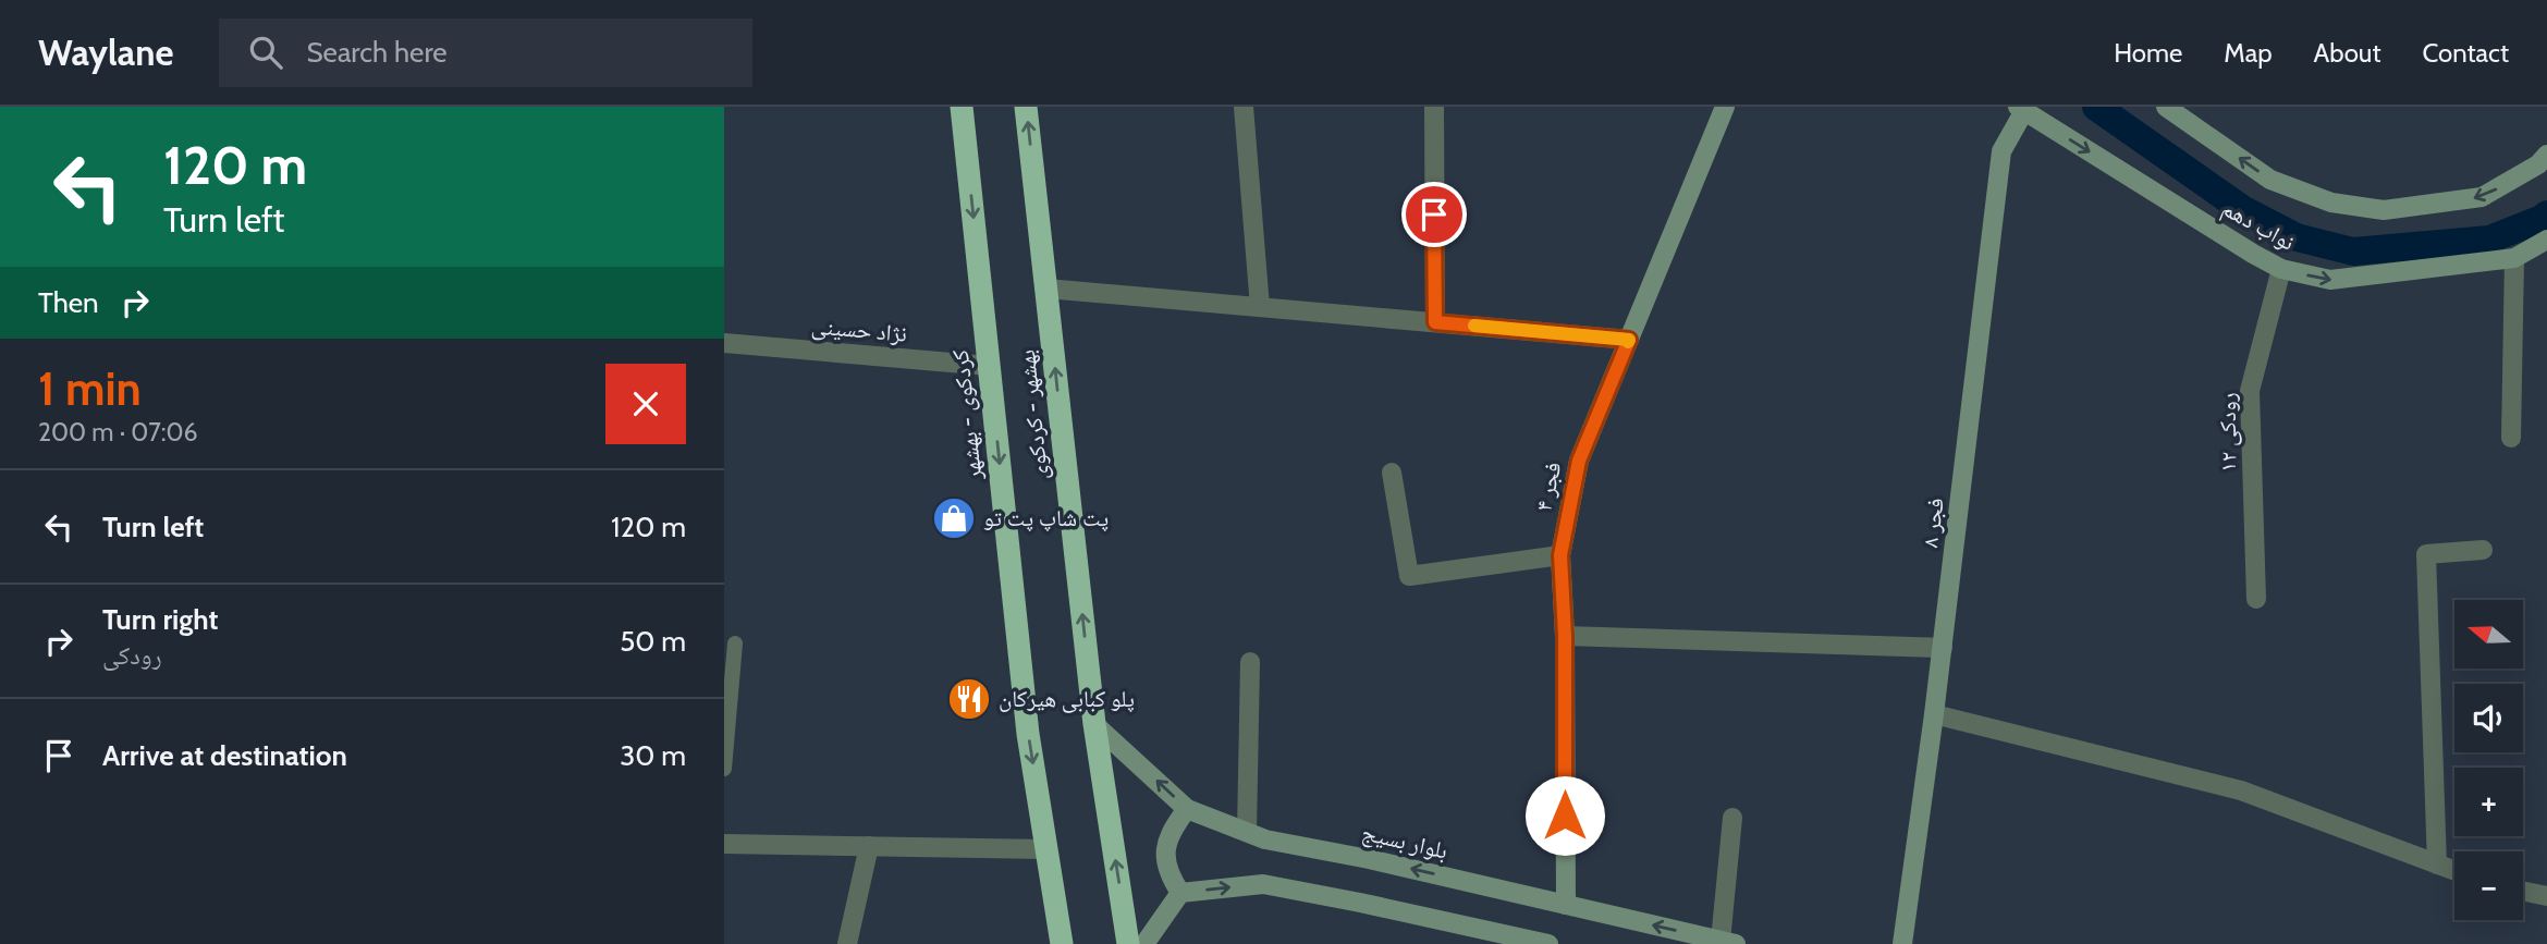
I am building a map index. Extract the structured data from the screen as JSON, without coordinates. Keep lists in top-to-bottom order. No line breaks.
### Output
{"streets":{"highway":["کردکوی - بهشهر","بهشهر - کردکوی"],"street":["نواب دهم","نژاد حسینی","رودکی ۱۲","فجر ۴","فجر ۸","بلوار بسیج"]},"crossings":[["نواب دهم","رودکی ۱۲"],["نواب دهم","فجر ۸"],["نژاد حسینی","کردکوی - بهشهر"],["بهشهر - کردکوی","بلوار بسیج"],["فجر ۴","بلوار بسیج"]],"one_way":["کردکوی - بهشهر","بهشهر - کردکوی"],"places":{"shop":["پت شاپ پت تو"],"restaurant":["پلو کبابی هیرکان"]},"north":"left","page":{"header":"Waylane","search":"Search here","nav":["Home","Map","About","Contact"],"turn":["120 m","Turn left"],"then":"Then","heading":["1 min","200 m · 07:06"],"list":[{"name":"Turn left","value":"120 m"},{"name":"Turn right","note":"رودکی","value":"50 m"},{"name":"Arrive at destination","value":"30 m"}],"map_buttons":["+","−"]}}
